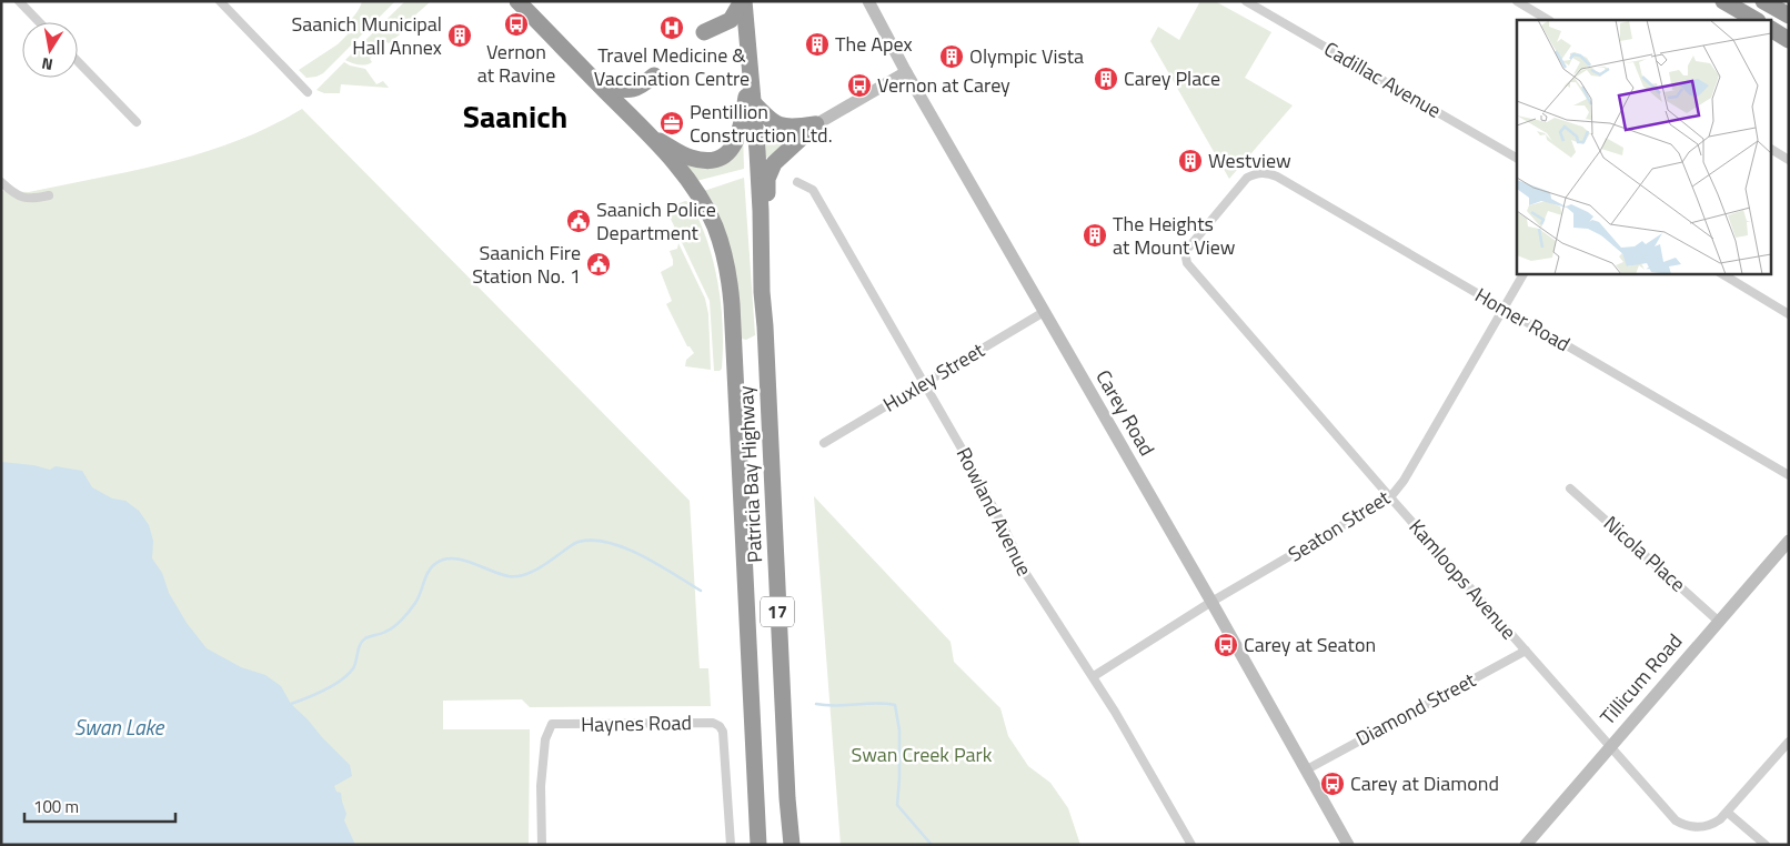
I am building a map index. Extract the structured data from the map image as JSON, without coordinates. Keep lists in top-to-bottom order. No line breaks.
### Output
{"streets":{"highway":["Patricia Bay Highway","17"],"street":["Cadillac Avenue","Homer Road","Huxley Street","Carey Road","Rowland Avenue","Seaton Street","Nicola Place","Kamloops Avenue","Tillicum Road","Diamond Street","Haynes Road"]},"crossings":[["Homer Road","Seaton Street"],["Homer Road","Kamloops Avenue"],["Huxley Street","Carey Road"],["Huxley Street","Rowland Avenue"],["Carey Road","Seaton Street"],["Carey Road","Diamond Street"],["Patricia Bay Highway","17"],["Rowland Avenue","Seaton Street"],["Seaton Street","Kamloops Avenue"],["Nicola Place","Tillicum Road"],["Kamloops Avenue","Tillicum Road"],["Kamloops Avenue","Diamond Street"]],"districts":["Saanich"],"water":["Swan Lake"],"parks":["Swan Creek Park"],"places":{"bus stop":["Vernon at Ravine","Vernon at Carey","Carey at Seaton","Carey at Diamond"],"hospital":["Travel Medicine & Vaccination Centre"],"building":["Saanich Municipal Hall Annex","The Apex","Olympic Vista","Carey Place","Westview","The Heights at Mount View"],"office":["Pentillion Construction Ltd."],"public building":["Saanich Police Department","Saanich Fire Station No. 1"]},"scale_bar":"100 m","north":"bottom"}
